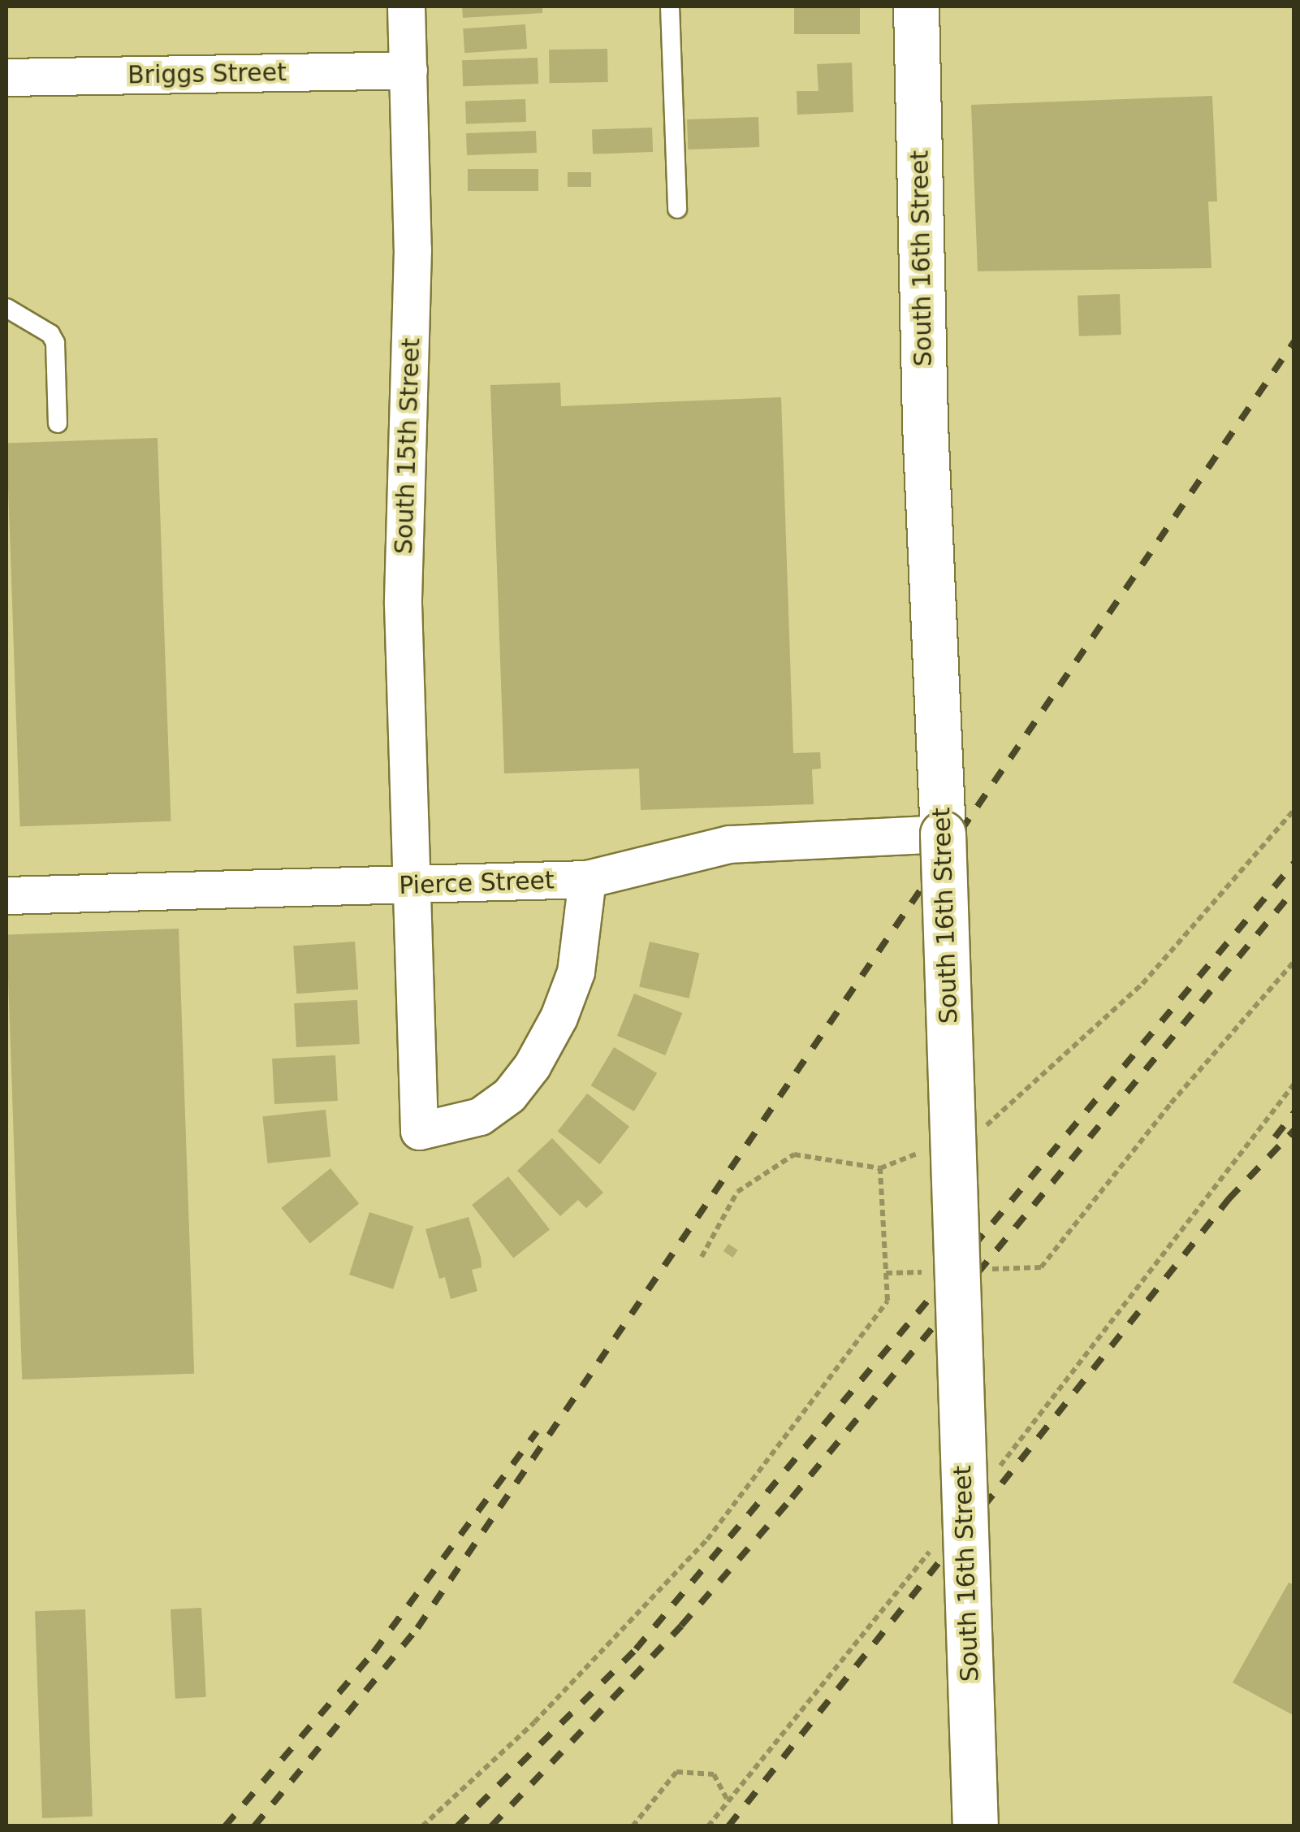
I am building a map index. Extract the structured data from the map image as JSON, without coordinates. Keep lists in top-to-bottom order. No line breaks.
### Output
{"streets":{"street":["Briggs Street","South 16th Street","South 15th Street","Pierce Street"]},"crossings":[["Briggs Street","South 15th Street"],["South 16th Street","Pierce Street"],["South 15th Street","Pierce Street"]]}
